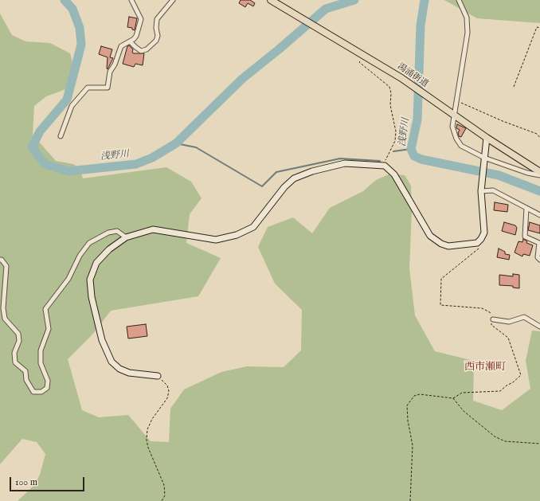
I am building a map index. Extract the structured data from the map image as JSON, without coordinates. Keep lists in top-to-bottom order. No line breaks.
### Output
{"streets":{"main road":["湯涌街道"]},"districts":["西市瀬町"],"water":["浅野川"],"scale_bar":"100 m"}
